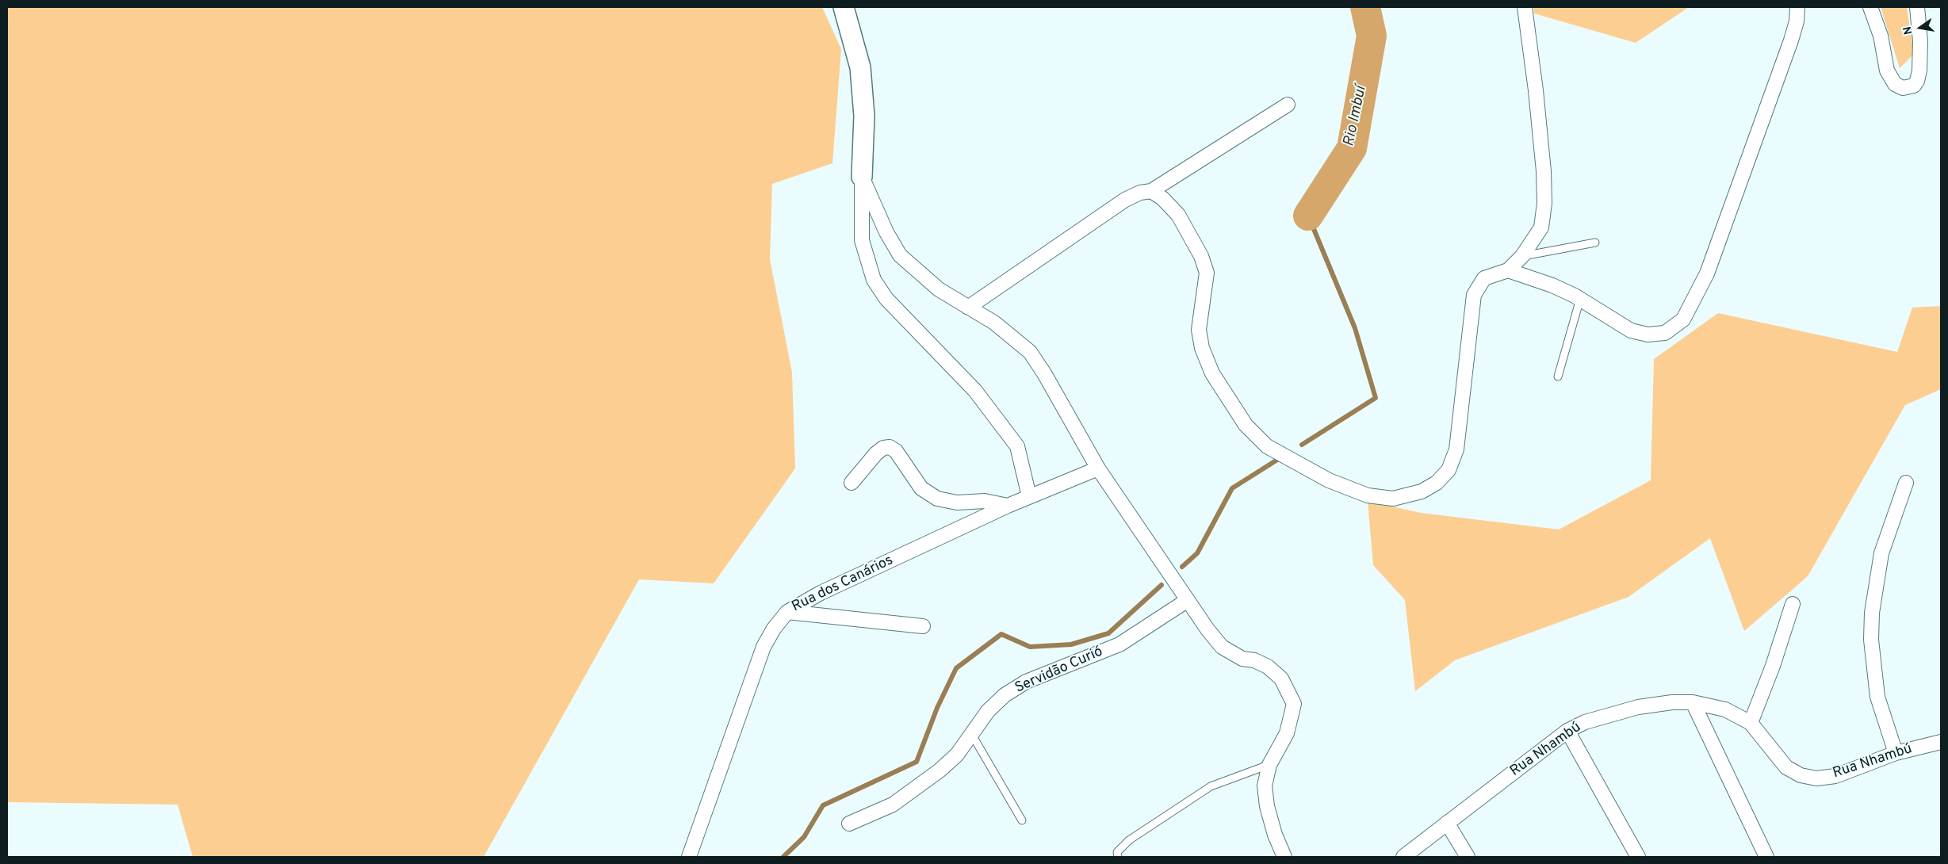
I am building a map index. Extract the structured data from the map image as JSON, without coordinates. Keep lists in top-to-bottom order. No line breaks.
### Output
{"streets":{"street":["Rua dos Canários","Servidão Curió","Rua Nhambú"]},"water":["Rio Imbuí"],"north":"left"}
